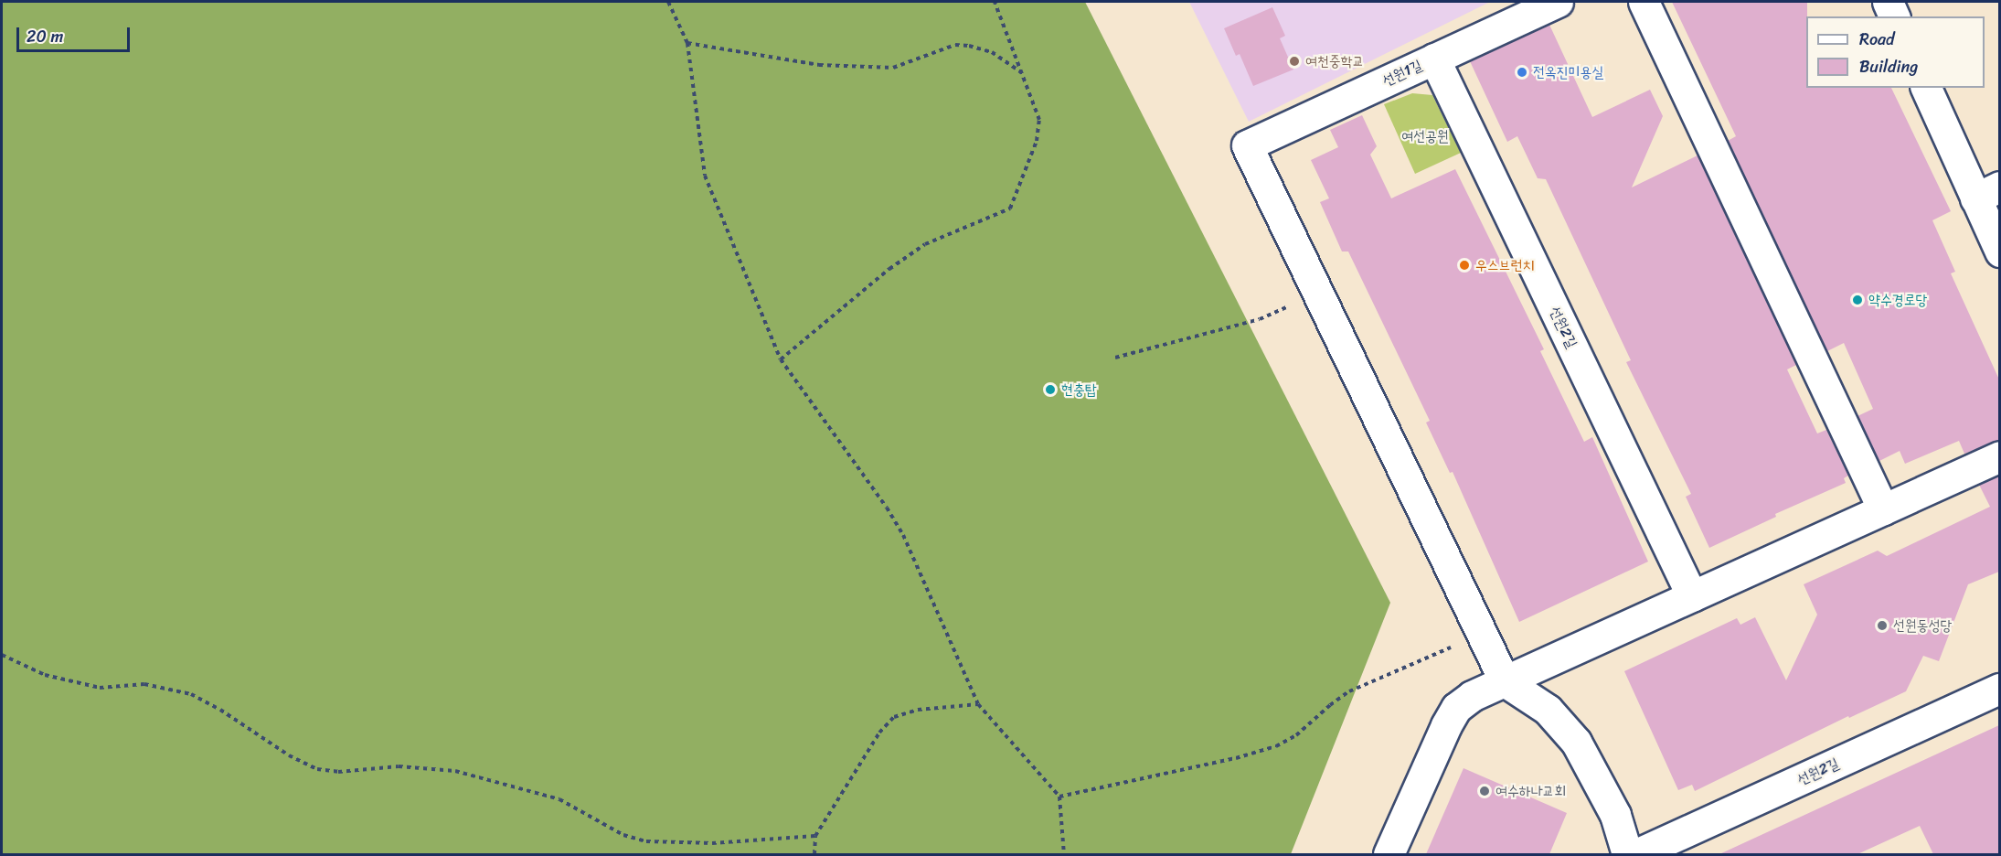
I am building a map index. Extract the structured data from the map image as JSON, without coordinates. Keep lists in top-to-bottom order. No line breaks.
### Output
{"streets":{"street":["선원1길","선원2길"]},"crossings":[["선원1길","선원2길"]],"parks":["여선공원"],"places":["여천중학교","전옥진미용실","우스브런치","약수경로당","현충탑","선원동성당","여수하나교회"],"legend":["Road","Building"],"scale_bar":"20 m"}
